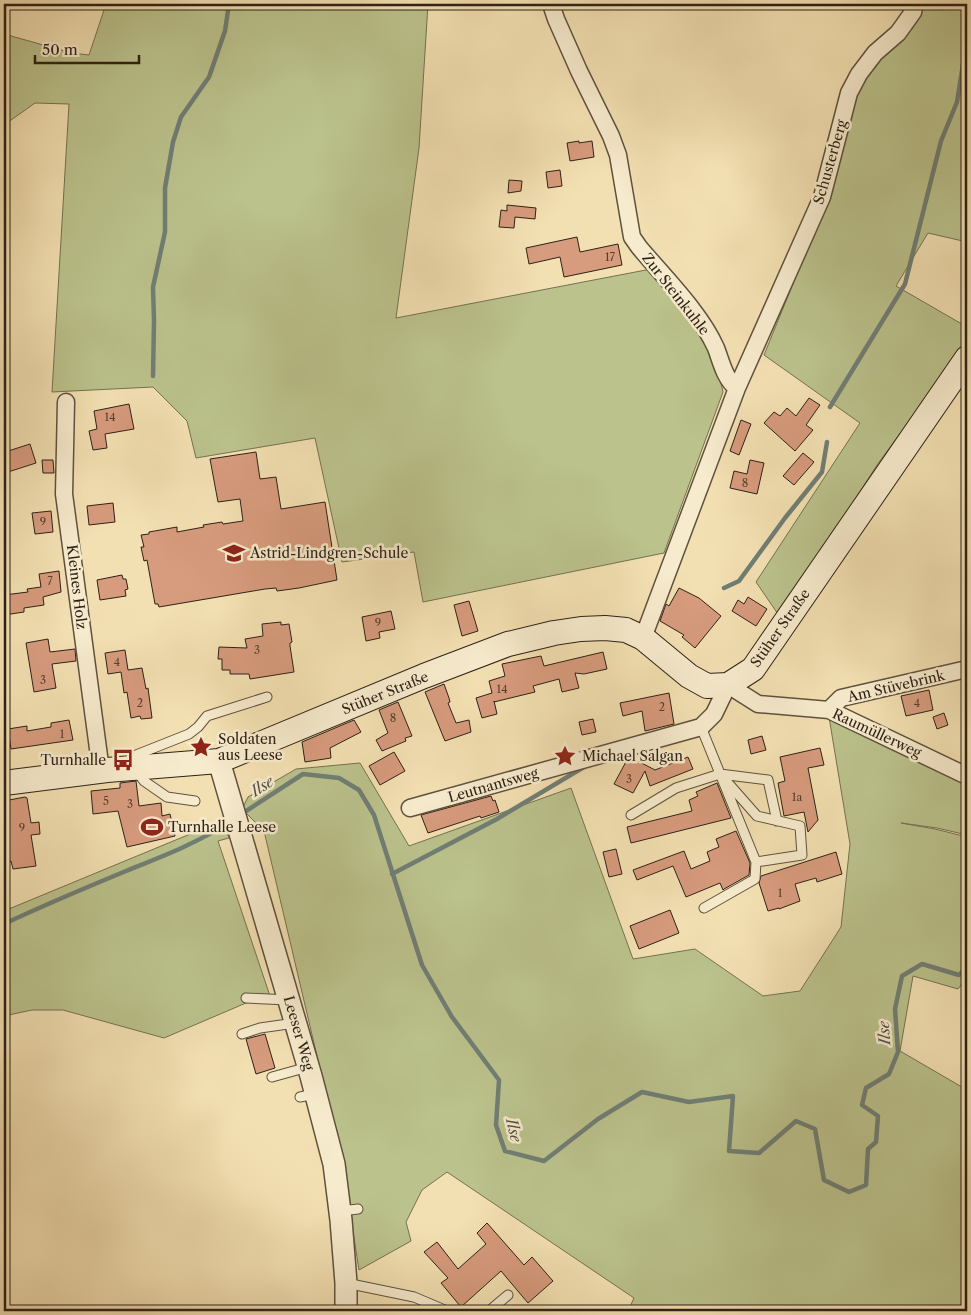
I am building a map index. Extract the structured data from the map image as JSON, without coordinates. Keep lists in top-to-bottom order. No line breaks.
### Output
{"streets":{"main road":["Stüher Straße"],"street":["Schusterberg","Zur Steinkuhle","Kleines Holz","Am Stüvebrink","Raumüllerweg","Leutnantsweg","Leeser Weg"]},"crossings":[["Schusterberg","Zur Steinkuhle"],["Kleines Holz","Stüher Straße"],["Stüher Straße","Raumüllerweg"],["Stüher Straße","Leeser Weg"],["Am Stüvebrink","Raumüllerweg"]],"water":["Ilse"],"places":{"school or university":["Astrid-Lindgren-Schule"],"place":["Soldaten aus Leese","Michael Salgan"],"bus stop":["Turnhalle"],"sports":["Turnhalle Leese"]},"house_numbers":["17","14","8","9","7","9","3","4","3","14","2","4","2","8","1","3","1a","5","3","9","1"],"scale_bar":"50 m"}
